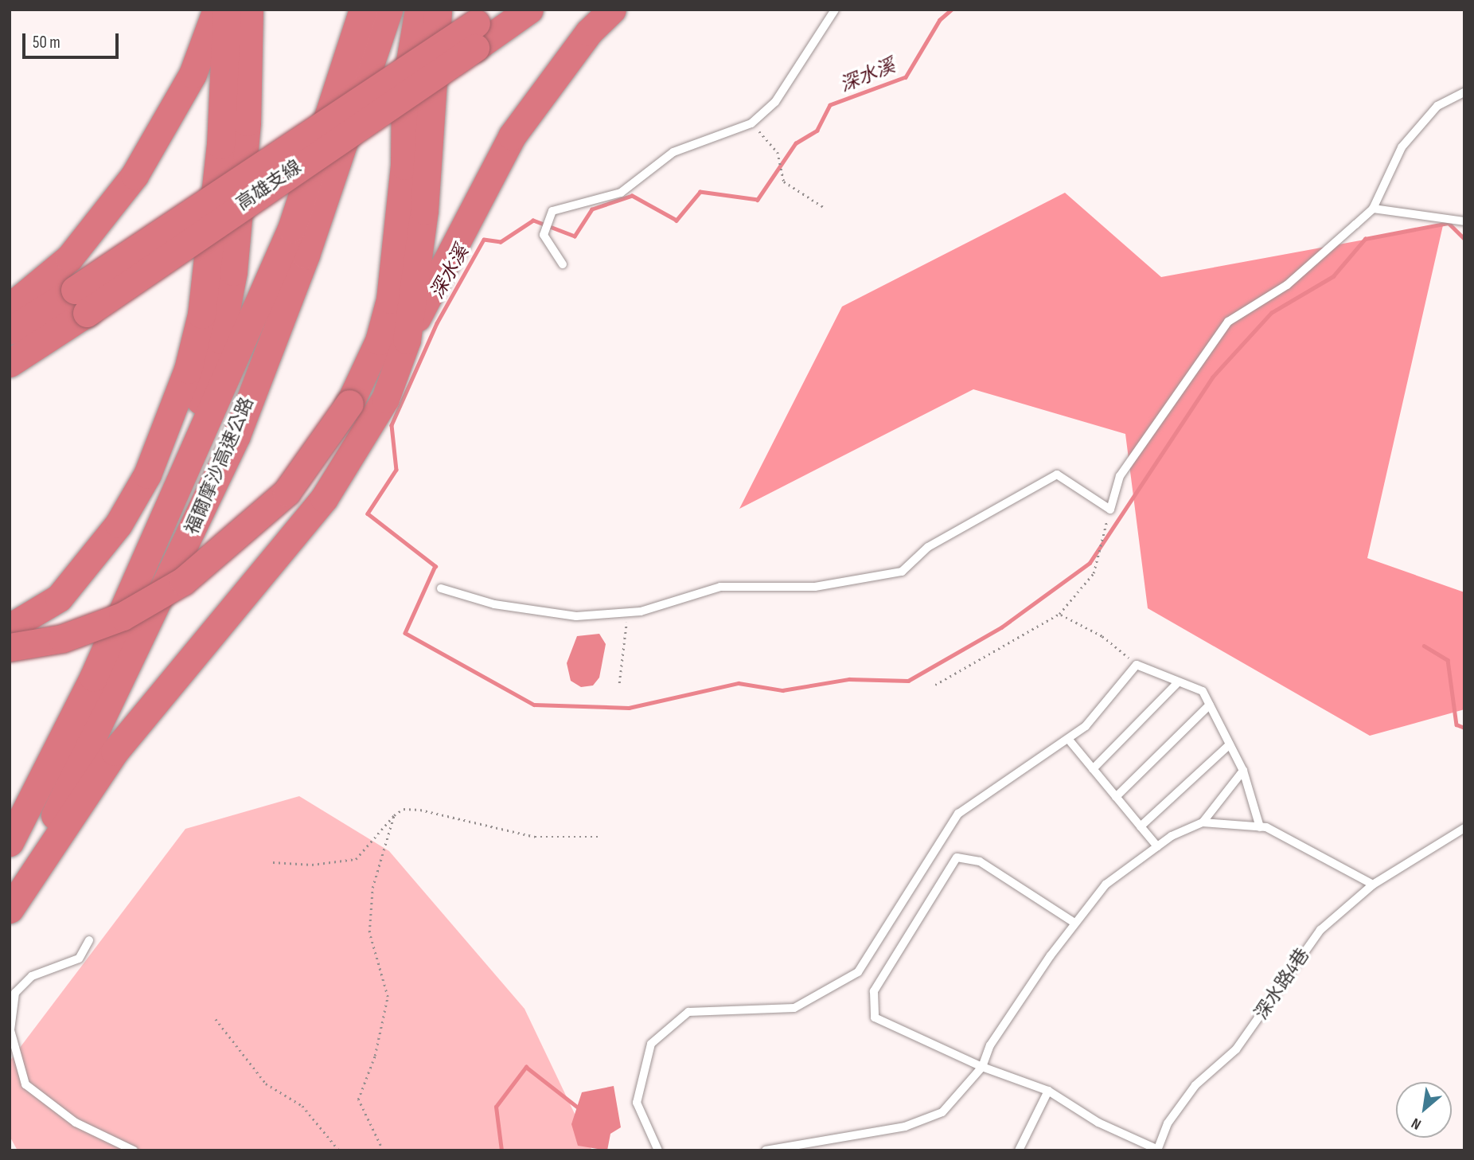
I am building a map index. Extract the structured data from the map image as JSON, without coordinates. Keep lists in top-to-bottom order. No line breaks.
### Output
{"streets":{"highway":["高雄支線","福爾摩沙高速公路"],"lane":["深水路4巷"]},"water":["深水溪"],"scale_bar":"50 m","north":"bottom left"}
